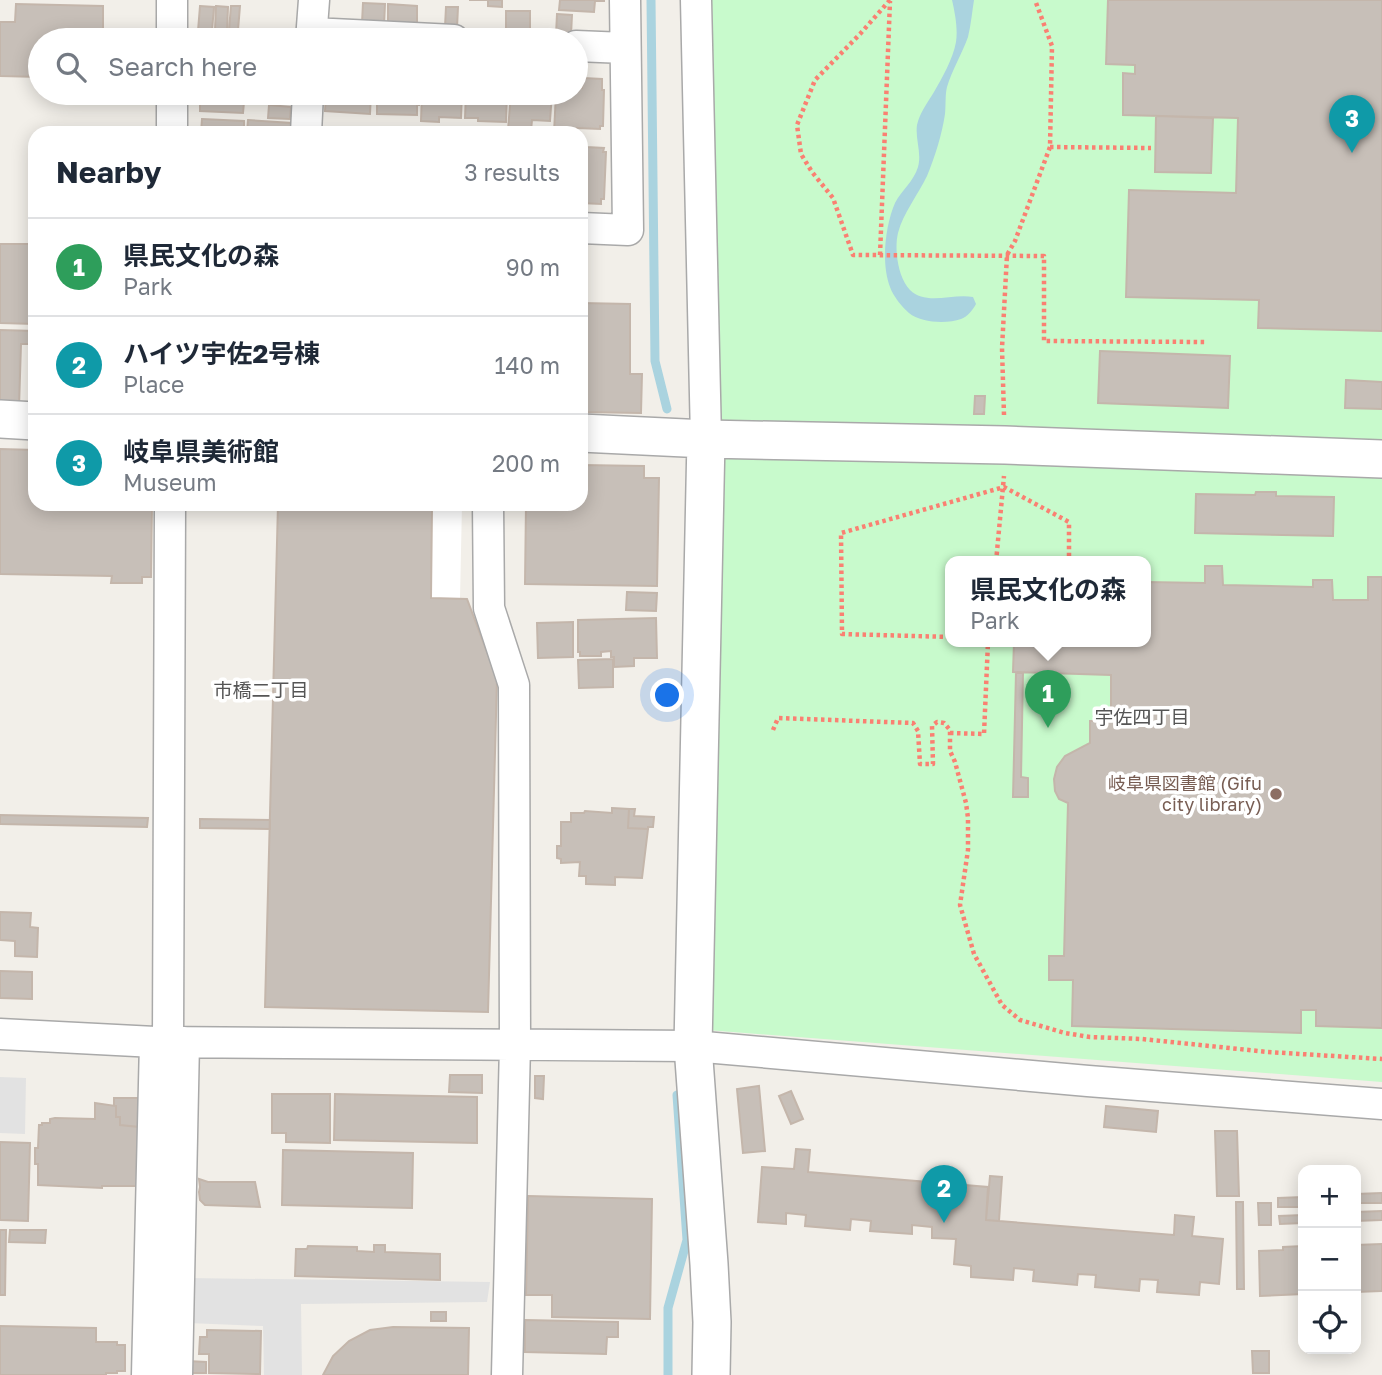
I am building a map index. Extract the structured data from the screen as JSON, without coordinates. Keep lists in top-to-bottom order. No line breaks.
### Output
{"districts":["市橋二丁目","宇佐四丁目"],"places":["岐阜県図書館 (Gifu city library)"],"page":{"search":"Search here","pins":["3","1","2"],"heading":["Nearby","3 results"],"list":[{"mark":"1","name":"県民文化の森","note":"Park","value":"90 m"},{"mark":"2","name":"ハイツ宇佐2号棟","note":"Place","value":"140 m"},{"mark":"3","name":"岐阜県美術館","note":"Museum","value":"200 m"}],"popup":["県民文化の森","Park"],"map_buttons":["+","−"]}}
